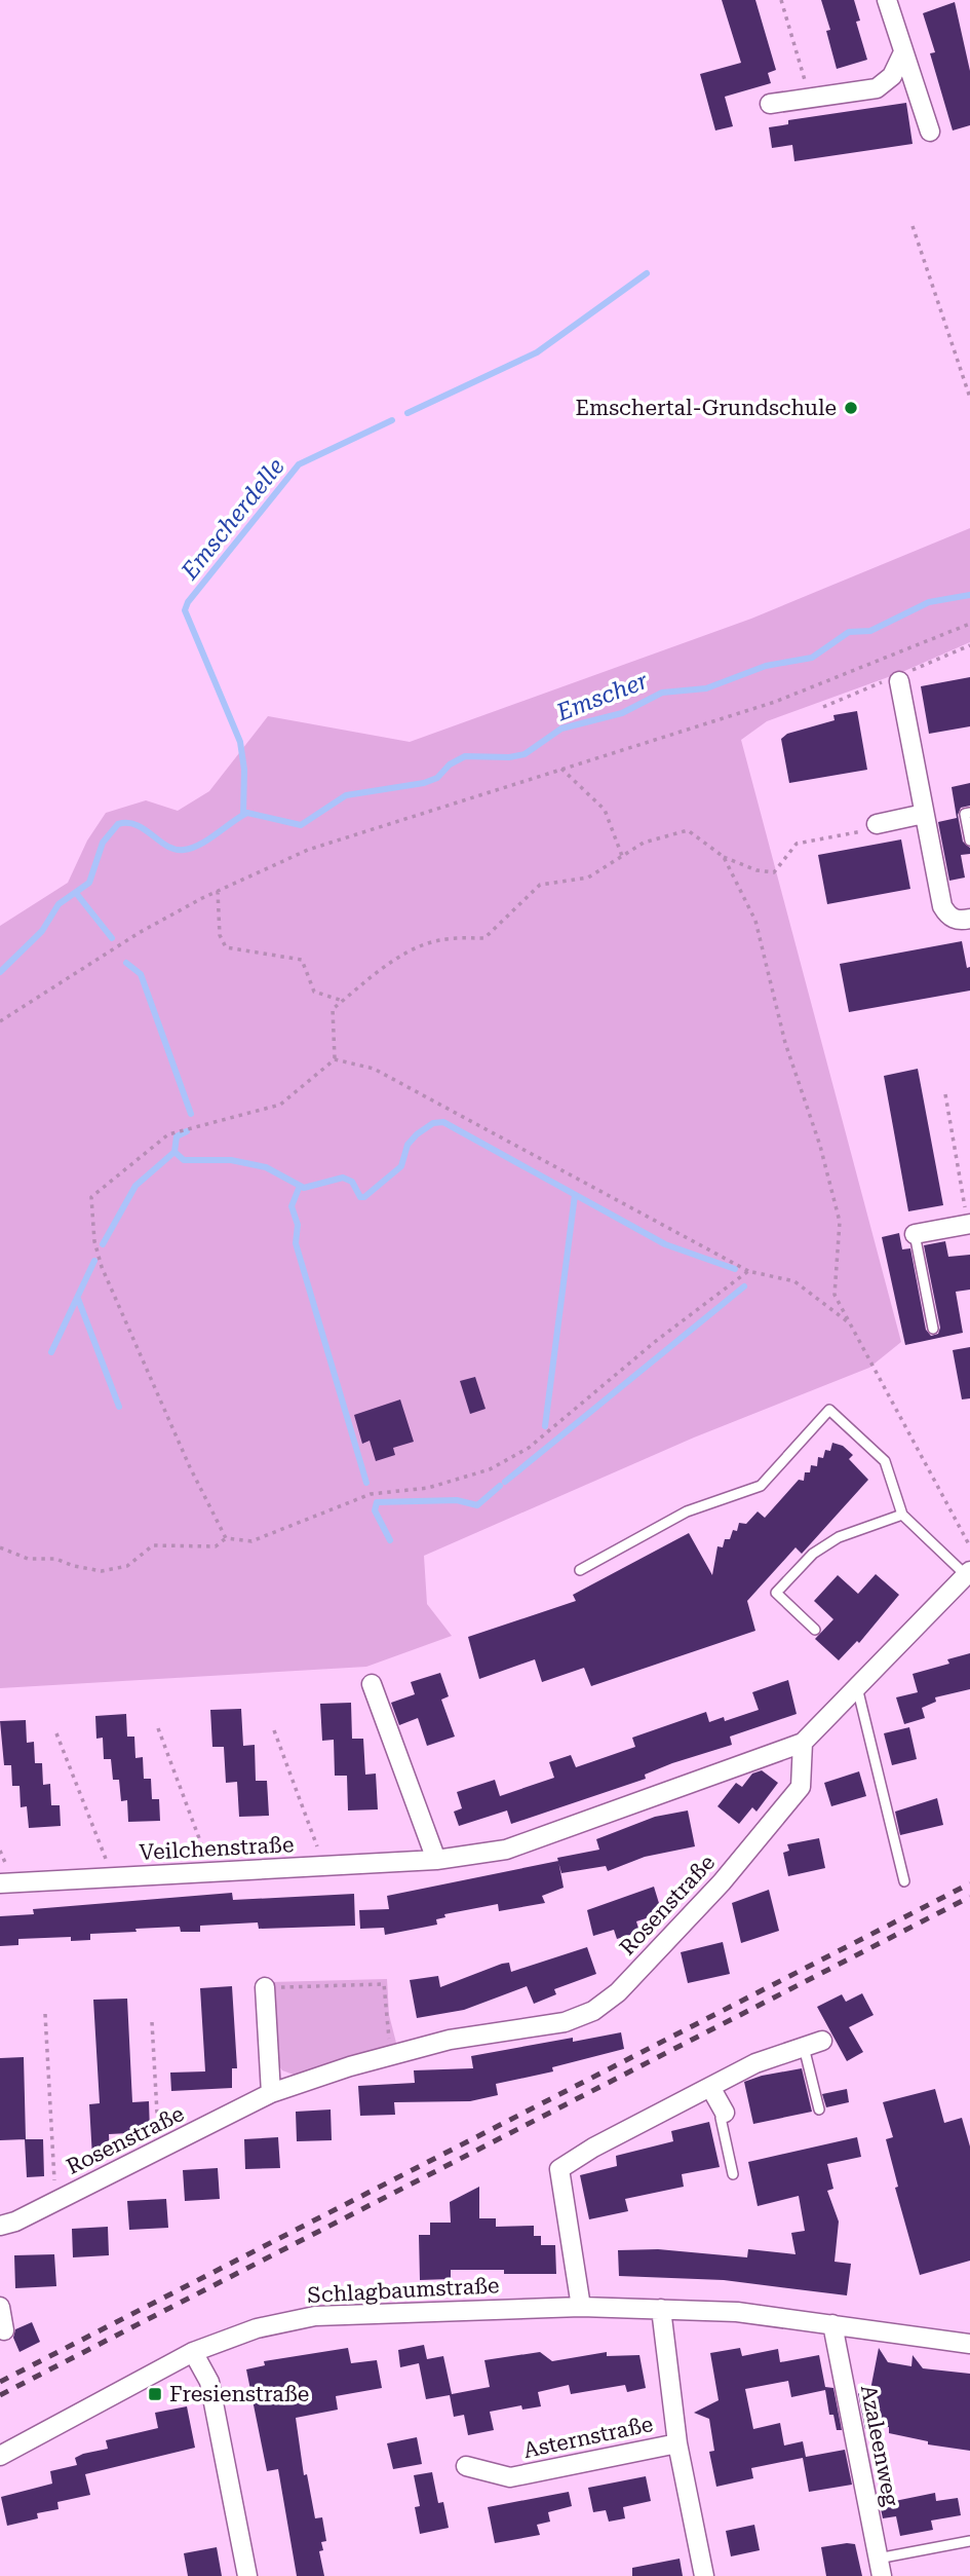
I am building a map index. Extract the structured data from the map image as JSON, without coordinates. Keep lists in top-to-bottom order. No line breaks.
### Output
{"streets":{"street":["Veilchenstraße","Rosenstraße","Schlagbaumstraße","Asternstraße","Azaleenweg"]},"crossings":[["Veilchenstraße","Rosenstraße"],["Schlagbaumstraße","Asternstraße"],["Schlagbaumstraße","Azaleenweg"]],"water":["Emscherdelle","Emscher"],"places":{"other":["Emschertal-Grundschule"],"transit":["Fresienstraße"]}}
